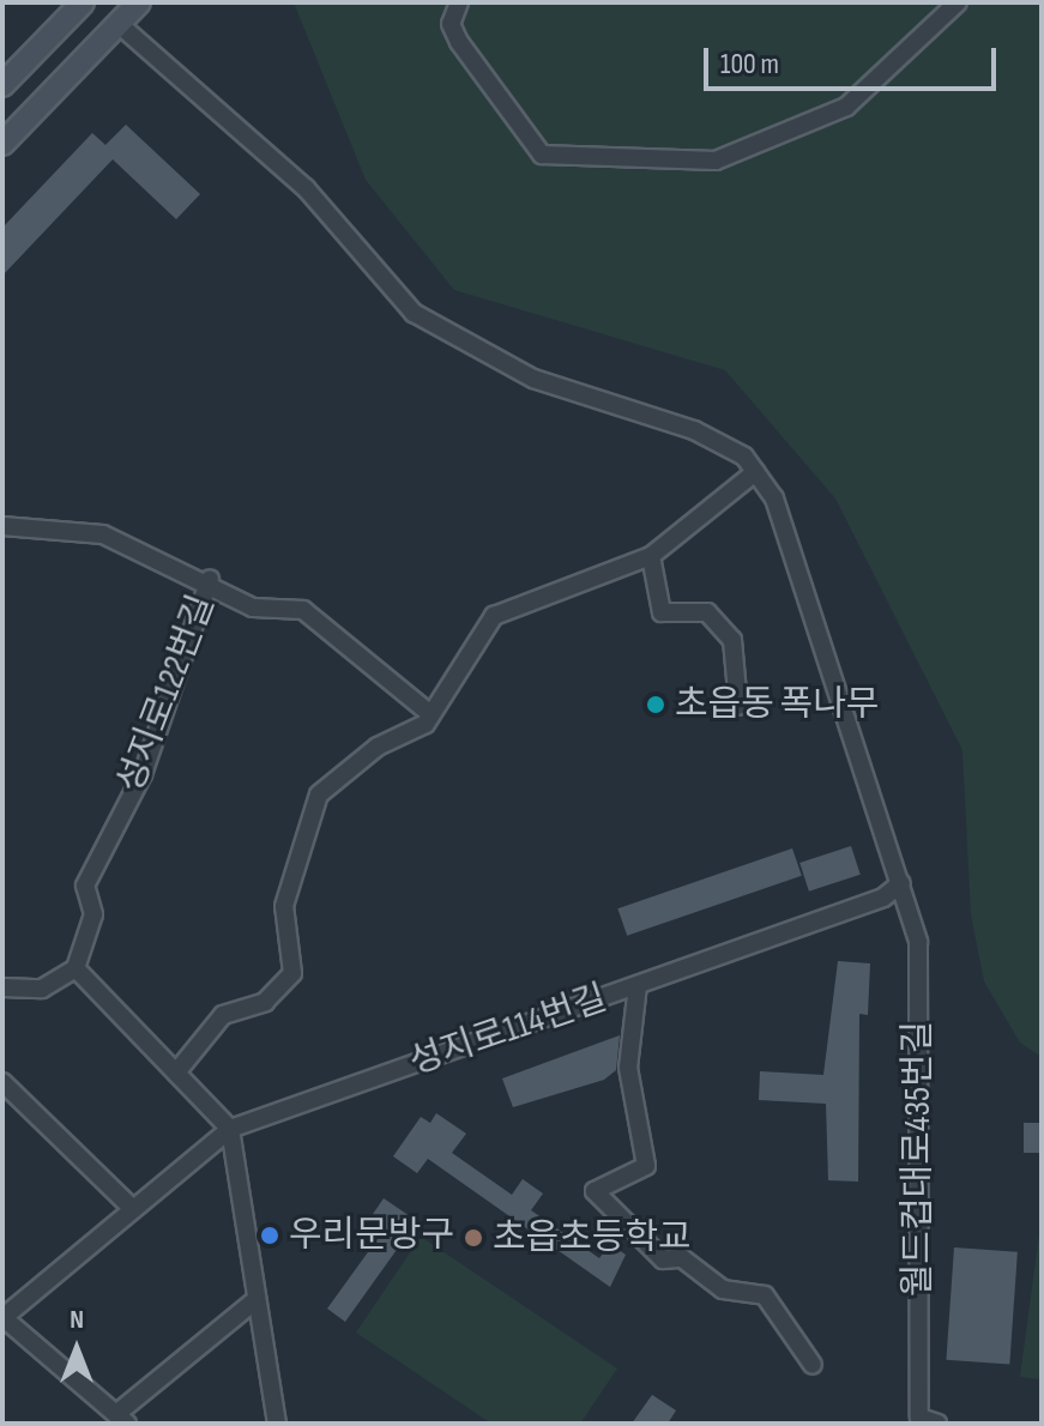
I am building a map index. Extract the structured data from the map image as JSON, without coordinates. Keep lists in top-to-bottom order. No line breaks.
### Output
{"streets":{"street":["성지로122번길","성지로114번길","월드컵대로435번길"]},"crossings":[["성지로114번길","월드컵대로435번길"]],"places":["초읍동 폭나무","우리문방구","초읍초등학교"],"scale_bar":"100 m","north":"top"}
